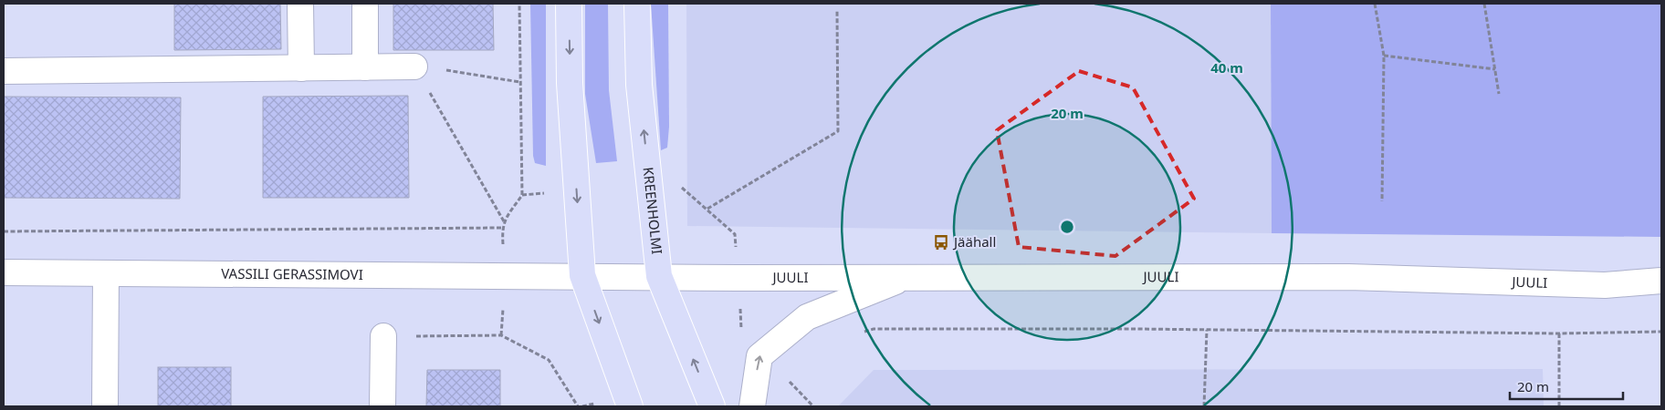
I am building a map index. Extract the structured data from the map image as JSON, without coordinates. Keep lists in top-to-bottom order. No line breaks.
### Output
{"streets":{"main road":["KREENHOLMI"],"street":["VASSILI GERASSIMOVI","JUULI"]},"crossings":[["KREENHOLMI","JUULI"],["VASSILI GERASSIMOVI","JUULI"]],"places":{"bus stop":["Jäähall"]},"scale_bar":"20 m","rings":["40 m","20 m"]}
